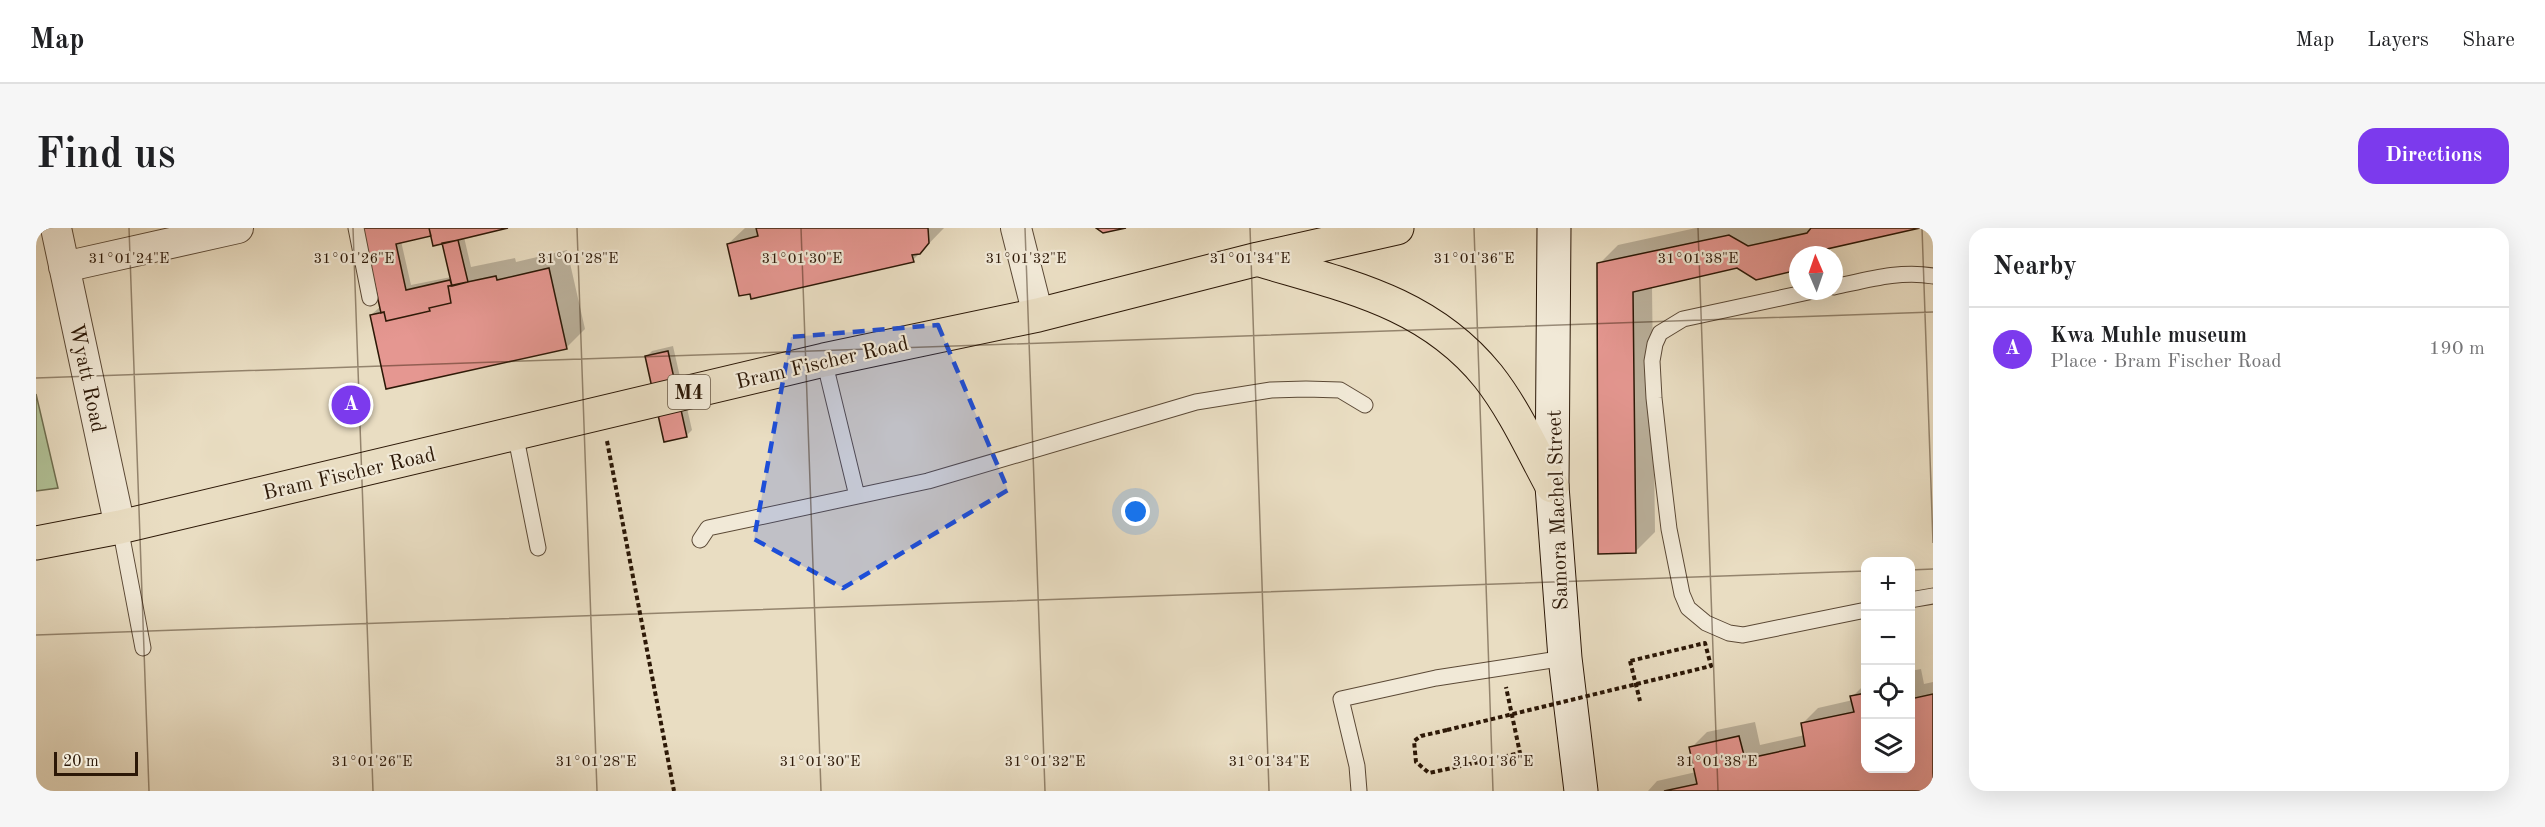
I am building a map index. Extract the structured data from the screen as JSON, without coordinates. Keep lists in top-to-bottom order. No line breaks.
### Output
{"streets":{"highway":["Bram Fischer Road","M4"],"main road":["Samora Machel Street"],"street":["Wyatt Road"]},"crossings":[["Bram Fischer Road","Wyatt Road"]],"scale_bar":"20 m","north":"top","page":{"header":"Map","nav":["Map","Layers","Share"],"buttons":"Directions","title":"Find us","heading":"Nearby","list":[{"mark":"A","name":"Kwa Muhle museum","note":"Place · Bram Fischer Road","value":"190 m"}],"pins":"A","map_buttons":["+","−"],"scale":"20 m"},"coordinates":["31°01'24\"E","31°01'26\"E","31°01'28\"E","31°01'30\"E","31°01'32\"E","31°01'34\"E","31°01'36\"E","31°01'38\"E"]}
